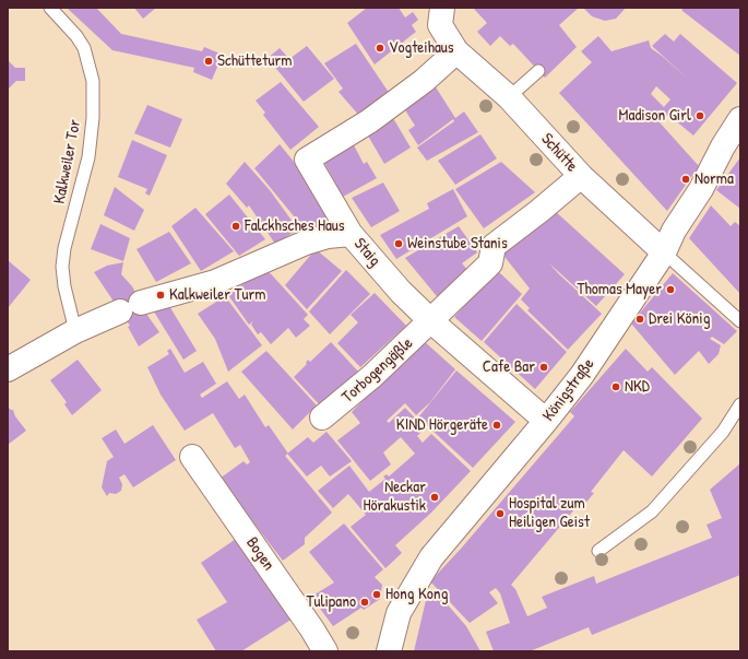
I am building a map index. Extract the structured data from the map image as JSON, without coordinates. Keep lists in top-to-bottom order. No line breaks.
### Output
{"streets":{"street":["Schütte","Staig","Torbogengäßle","Königstraße","Bogen"],"lane":["Kalkweiler Tor"]},"crossings":[["Schütte","Torbogengäßle"],["Schütte","Königstraße"],["Kalkweiler Tor","Staig"],["Staig","Torbogengäßle"],["Staig","Königstraße"]],"places":["Vogteihaus","Schütteturm","Madison Girl","Norma","Falckhsches Haus","Weinstube Stanis","Thomas Mayer","Kalkweiler Turm","Drei König","Cafe Bar","NKD","KIND Hörgeräte","Neckar Hörakustik","Hospital zum Heiligen Geist","Hong Kong","Tulipano"]}
